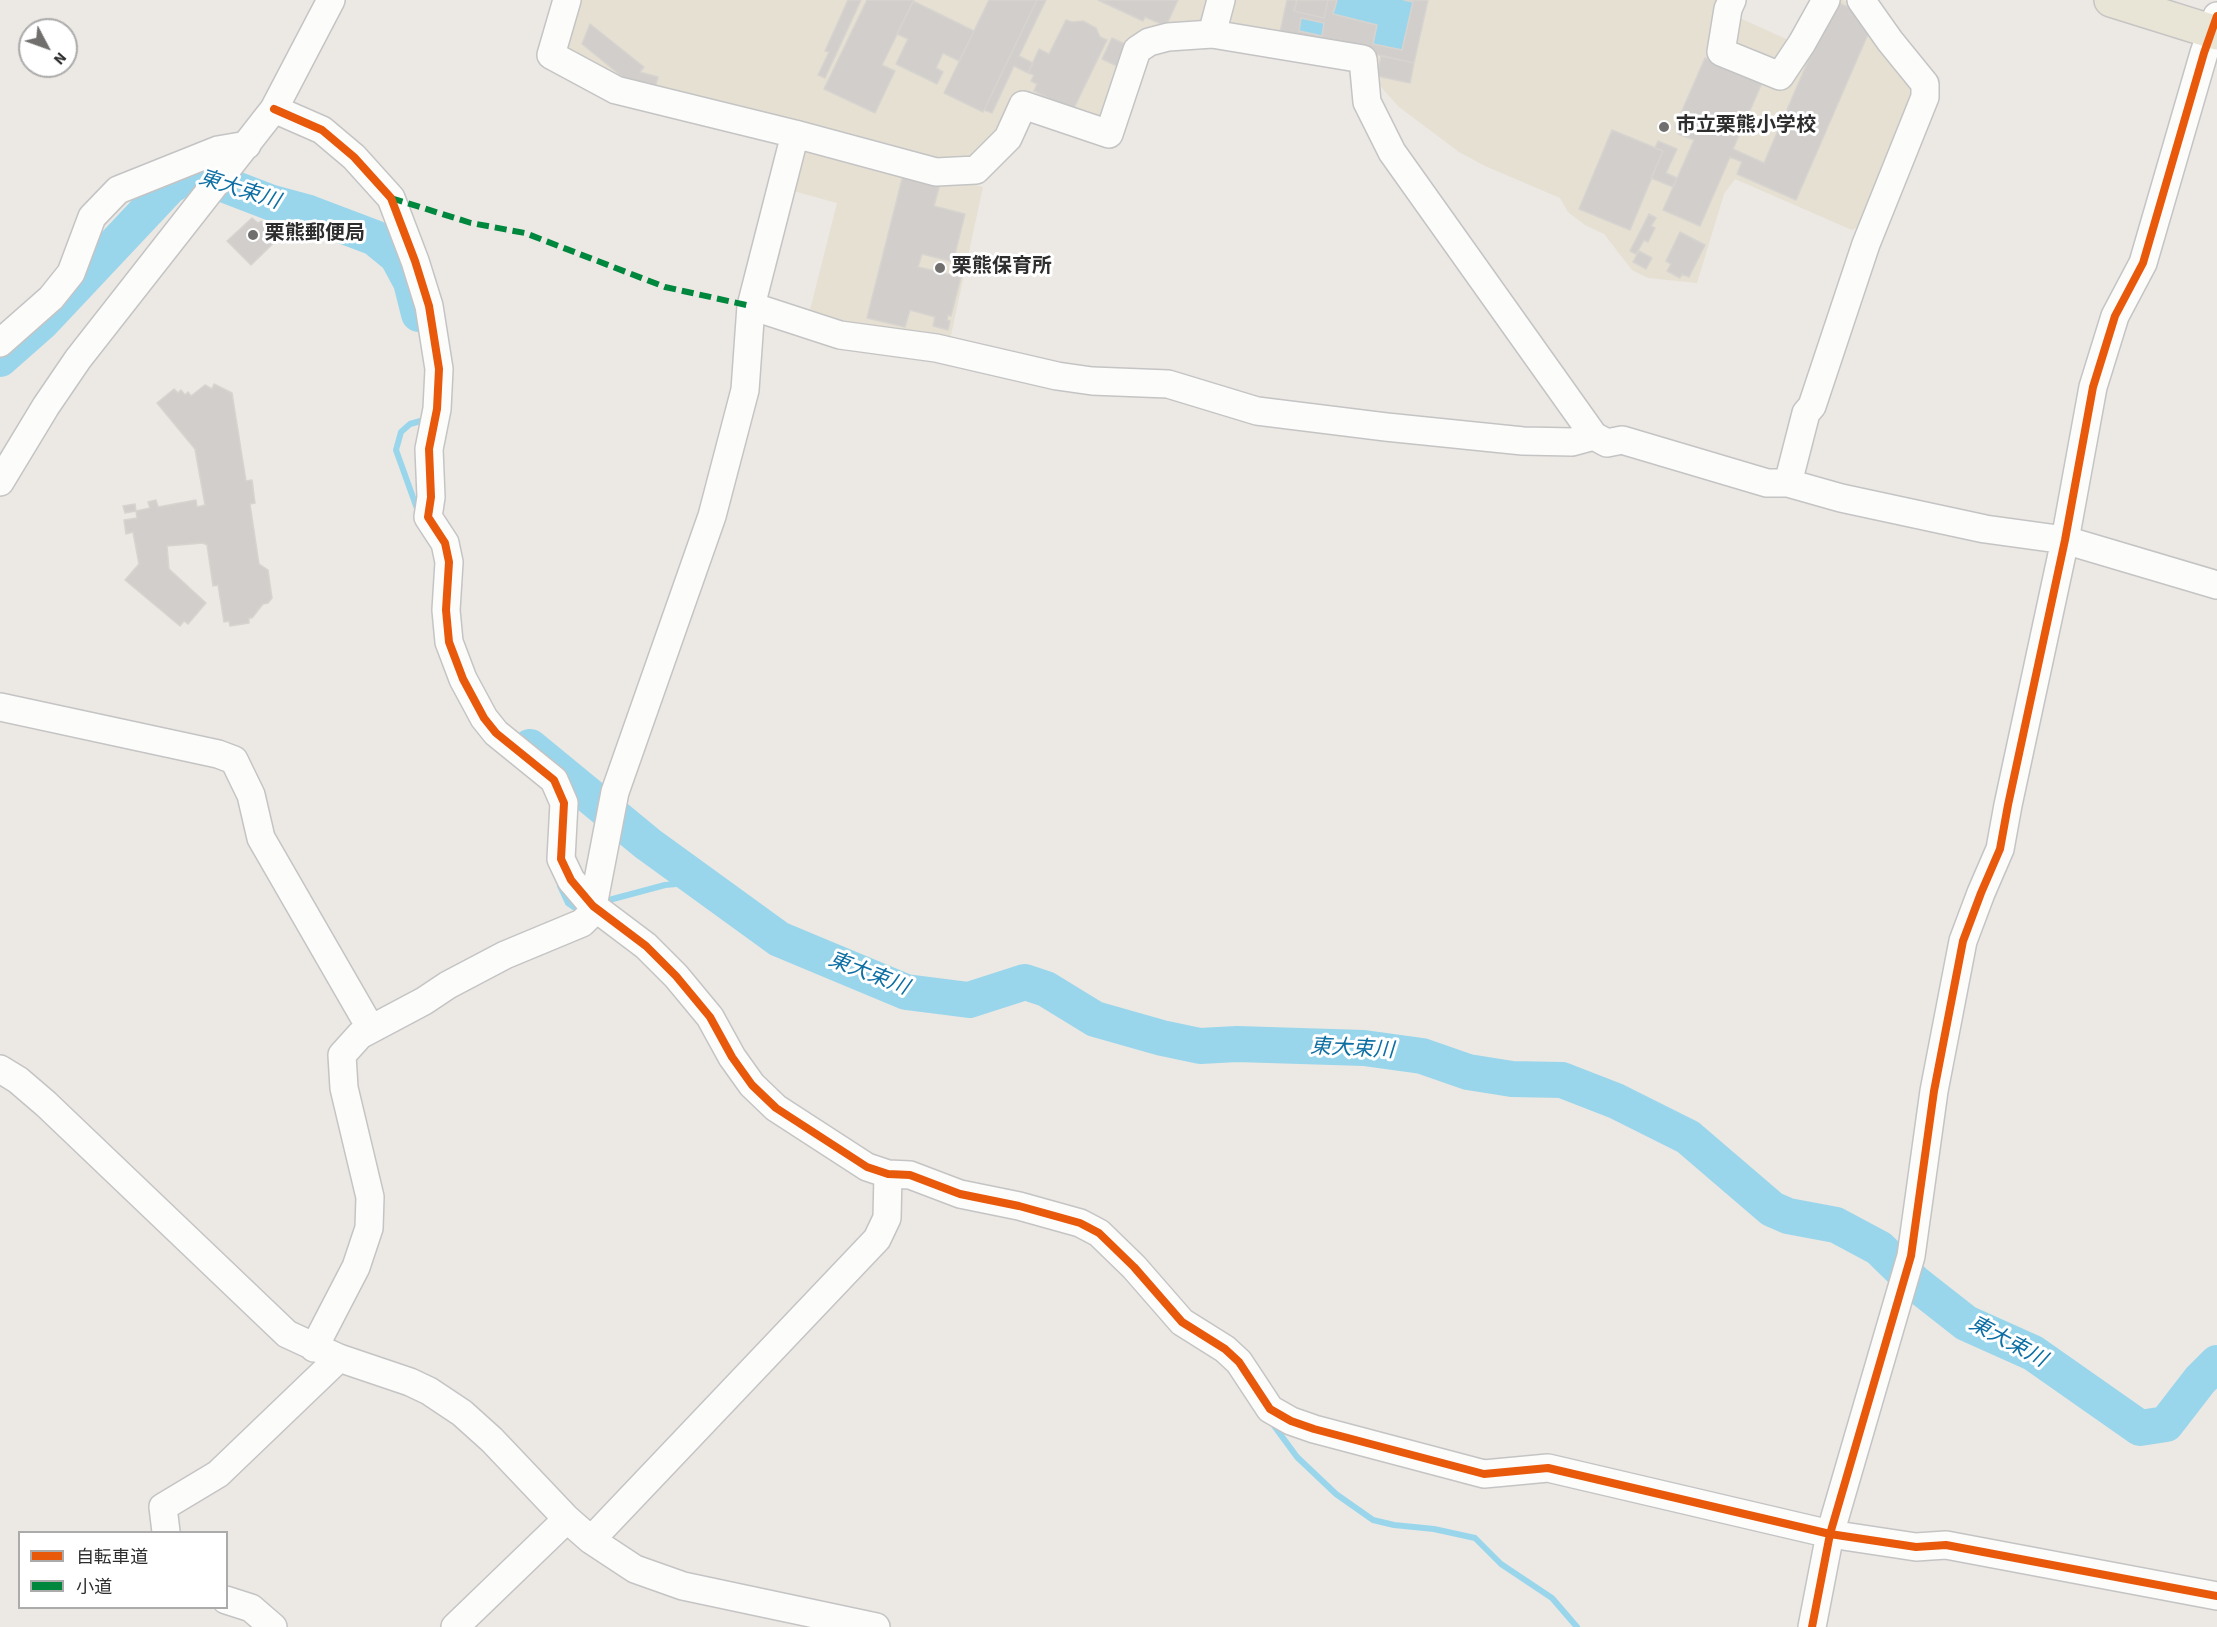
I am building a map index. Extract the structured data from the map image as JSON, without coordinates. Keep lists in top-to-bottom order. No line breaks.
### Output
{"water":["東大束川"],"places":["市立栗熊小学校","栗熊郵便局","栗熊保育所"],"legend":["自転車道","小道"],"north":"bottom right"}
